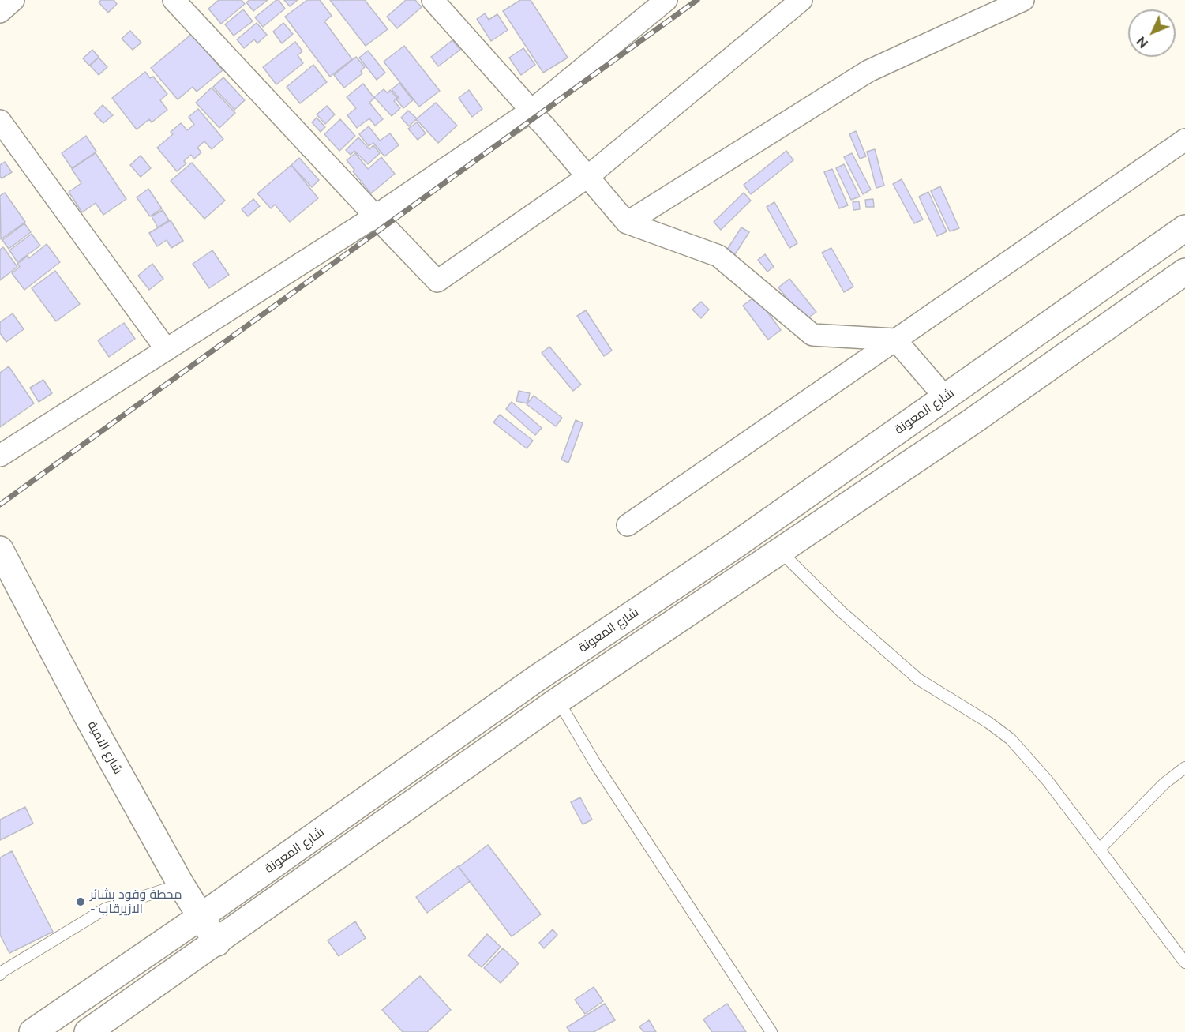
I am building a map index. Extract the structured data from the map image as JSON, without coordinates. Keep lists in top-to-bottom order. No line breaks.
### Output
{"streets":{"main road":["شارع المعونة","شارع الامية"]},"crossings":[["شارع المعونة","شارع الامية"]],"places":["محطة وقود بشائر - الازيرقاب"],"north":"bottom left"}
